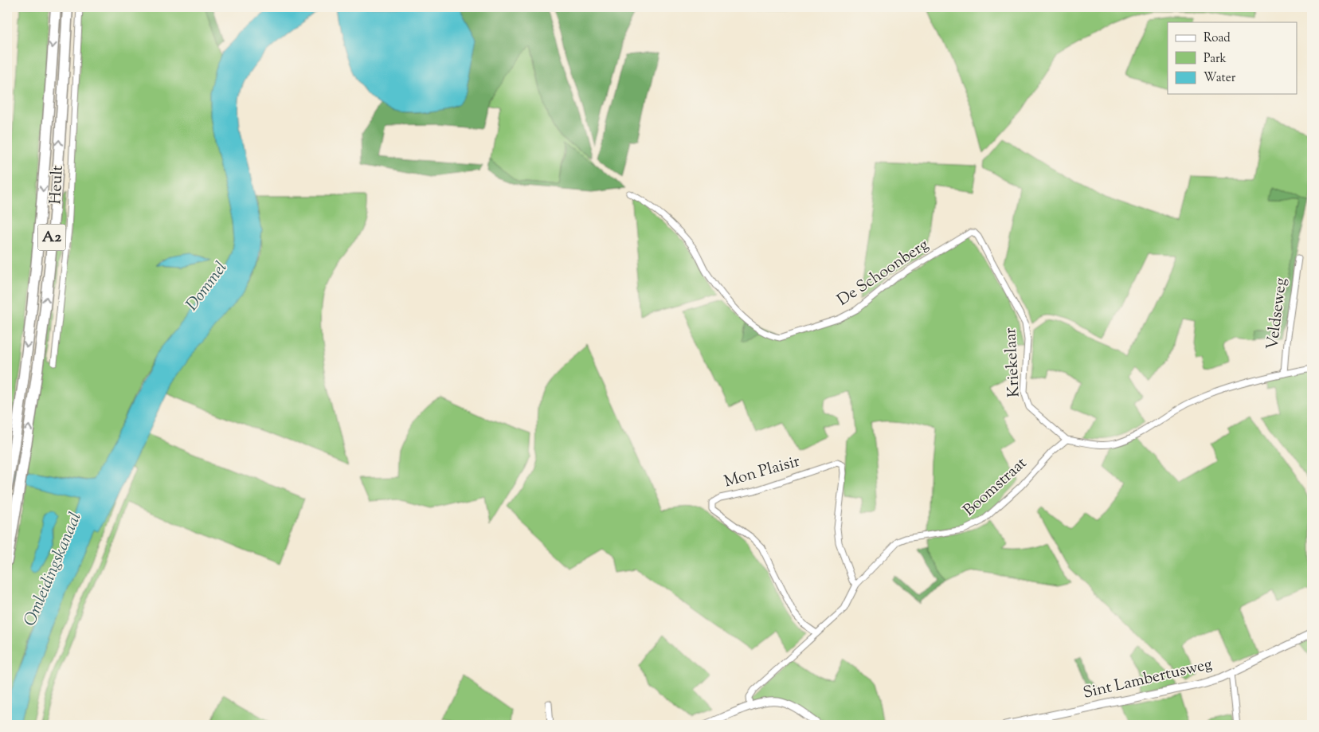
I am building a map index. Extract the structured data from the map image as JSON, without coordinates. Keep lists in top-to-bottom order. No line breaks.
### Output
{"streets":{"highway":["A2"],"street":["Heult","De Schoonberg","Veldseweg","Kriekelaar","Mon Plaisir","Boomstraat","Sint Lambertusweg"]},"crossings":[["De Schoonberg","Kriekelaar"],["Kriekelaar","Boomstraat"],["Mon Plaisir","Boomstraat"]],"water":["Dommel","Omleidingskanaal"],"legend":["Road","Park","Water"]}
